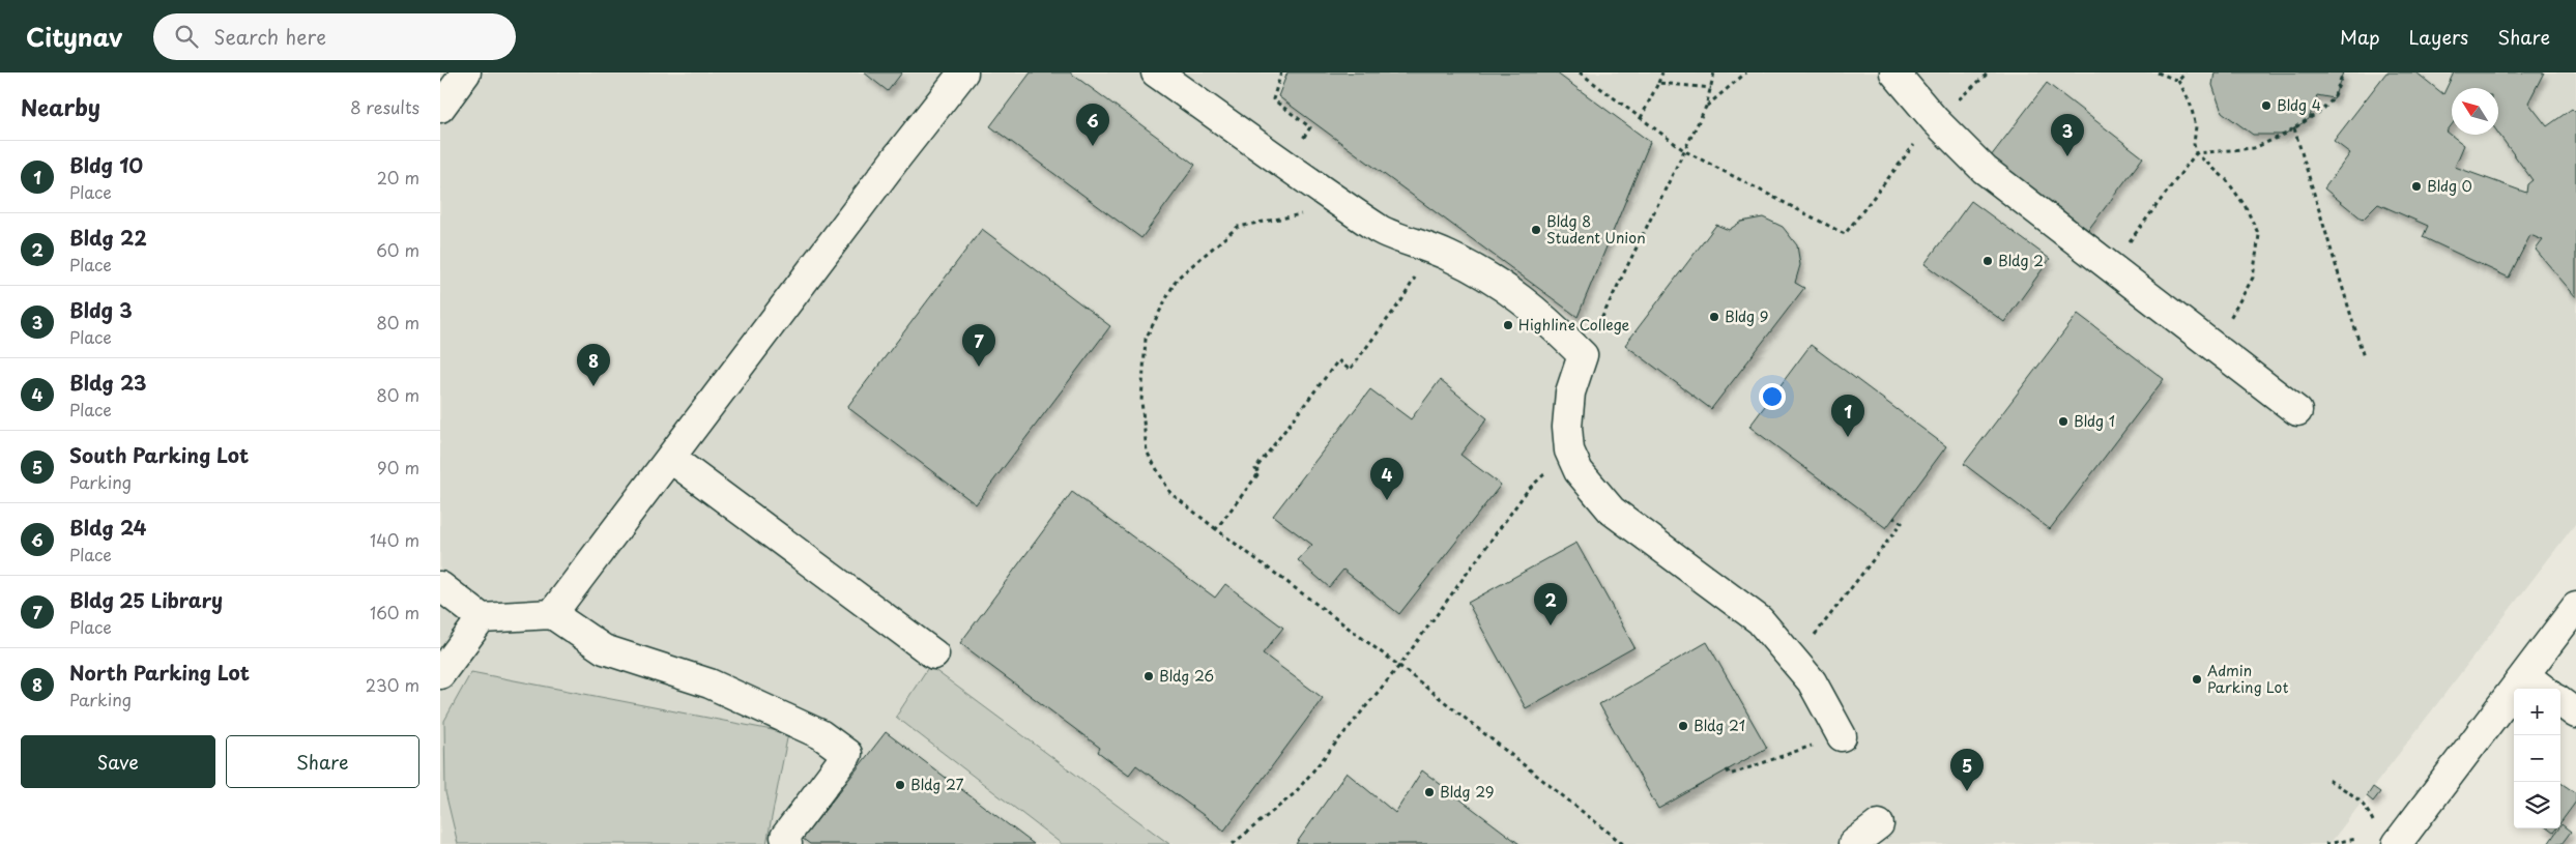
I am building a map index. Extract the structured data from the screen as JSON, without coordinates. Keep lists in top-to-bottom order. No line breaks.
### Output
{"places":["Bldg 4","Bldg 0","Bldg 8 Student Union","Bldg 2","Bldg 9","Highline College","Bldg 1","Bldg 26","Admin Parking Lot","Bldg 21","Bldg 27","Bldg 29"],"north":"top left","page":{"header":"Citynav","search":"Search here","nav":["Map","Layers","Share"],"heading":["Nearby","8 results"],"pins":["6","3","7","8","1","4","2","5"],"list":[{"mark":"1","name":"Bldg 10","note":"Place","value":"20 m"},{"mark":"2","name":"Bldg 22","note":"Place","value":"60 m"},{"mark":"3","name":"Bldg 3","note":"Place","value":"80 m"},{"mark":"4","name":"Bldg 23","note":"Place","value":"80 m"},{"mark":"5","name":"South Parking Lot","note":"Parking","value":"90 m"},{"mark":"6","name":"Bldg 24","note":"Place","value":"140 m"},{"mark":"7","name":"Bldg 25 Library","note":"Place","value":"160 m"},{"mark":"8","name":"North Parking Lot","note":"Parking","value":"230 m"}],"map_buttons":["+","−"],"buttons":["Save","Share"]}}
